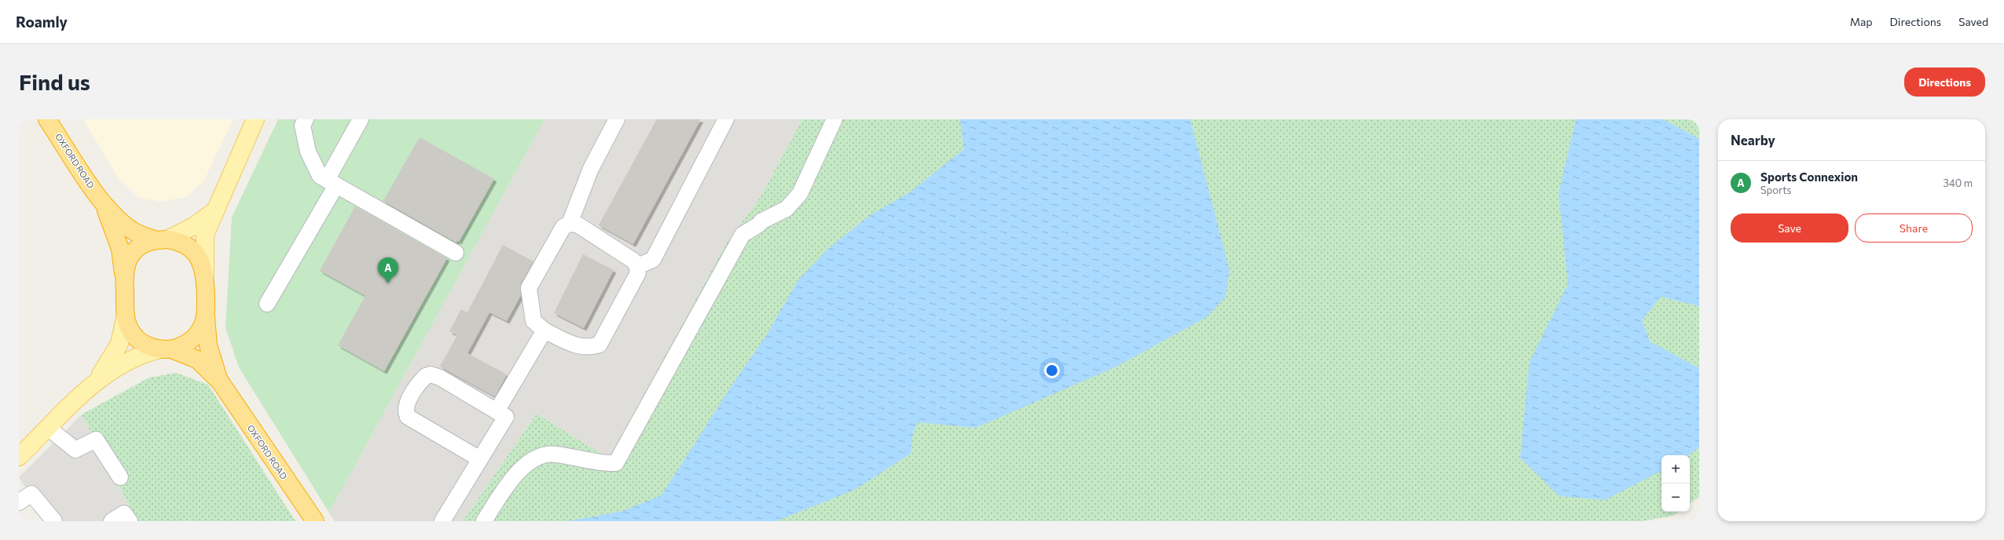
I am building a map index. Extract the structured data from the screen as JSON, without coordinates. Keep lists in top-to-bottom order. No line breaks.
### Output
{"streets":{"highway":["OXFORD ROAD"]},"page":{"header":"Roamly","nav":["Map","Directions","Saved"],"buttons":["Directions",["Save","Share"]],"title":"Find us","heading":"Nearby","list":[{"mark":"A","name":"Sports Connexion","note":"Sports","value":"340 m"}],"pins":"A","map_buttons":["+","−"]}}
